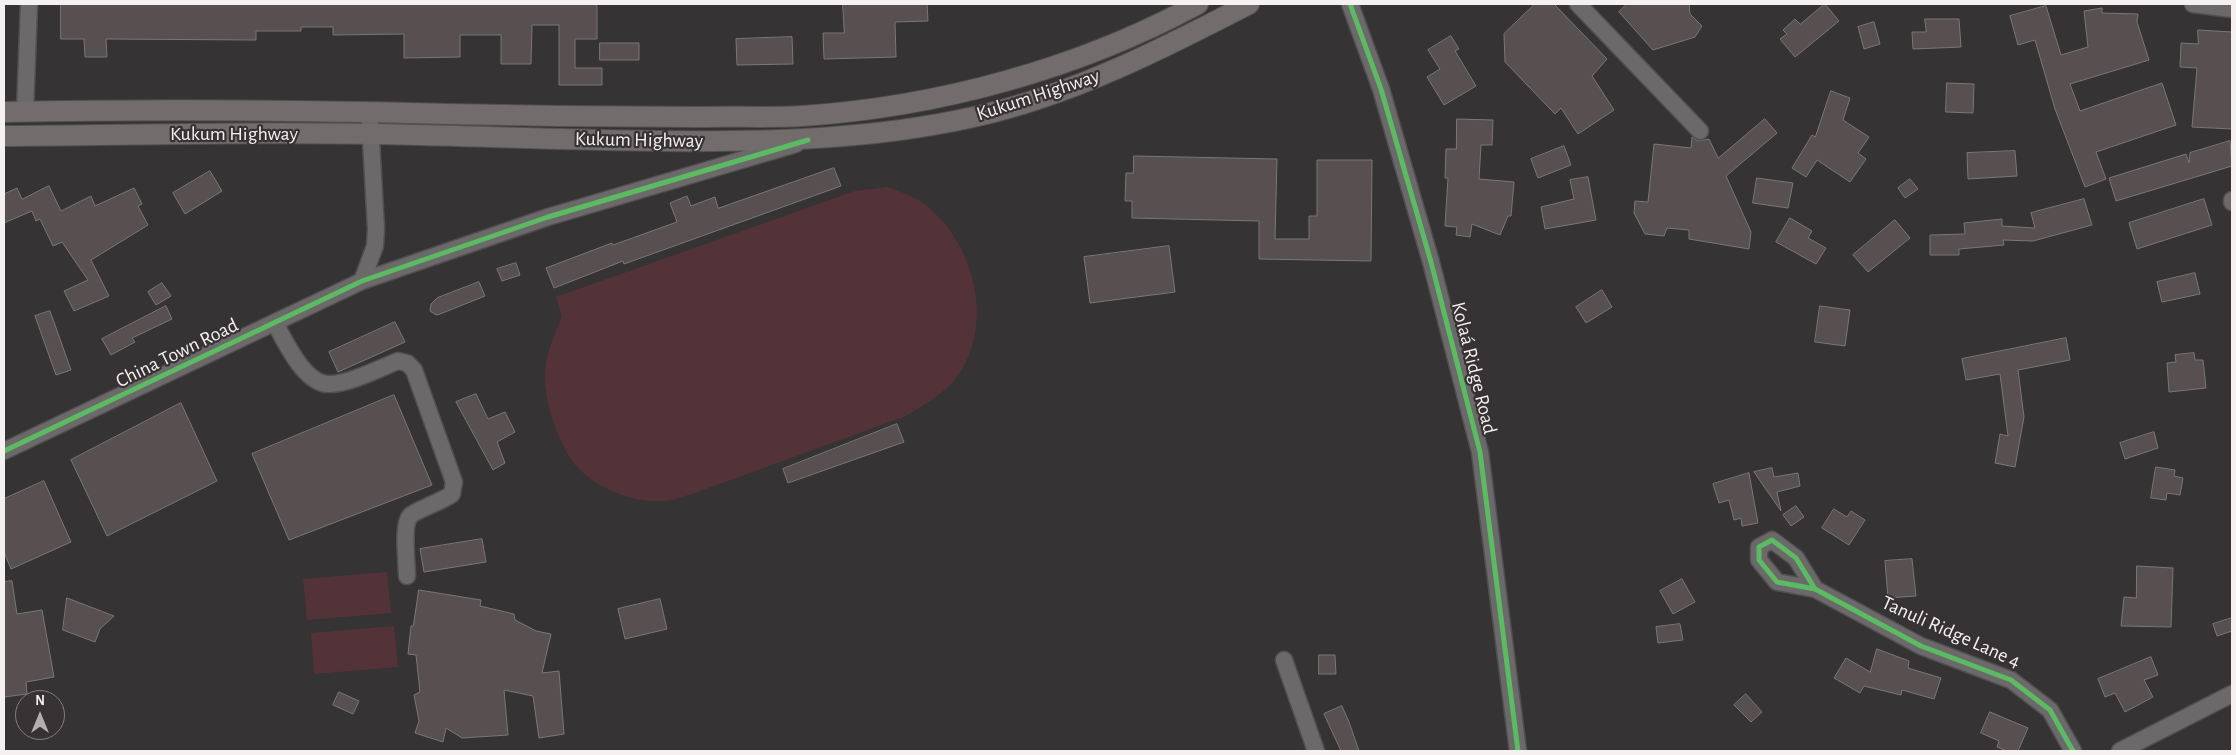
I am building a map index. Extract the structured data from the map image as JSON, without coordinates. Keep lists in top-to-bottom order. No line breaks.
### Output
{"streets":{"main road":["Kukum Highway"],"street":["China Town Road","Kolaá Ridge Road","Tanuli Ridge Lane 4"]},"crossings":[["Kukum Highway","China Town Road"]],"north":"top"}
